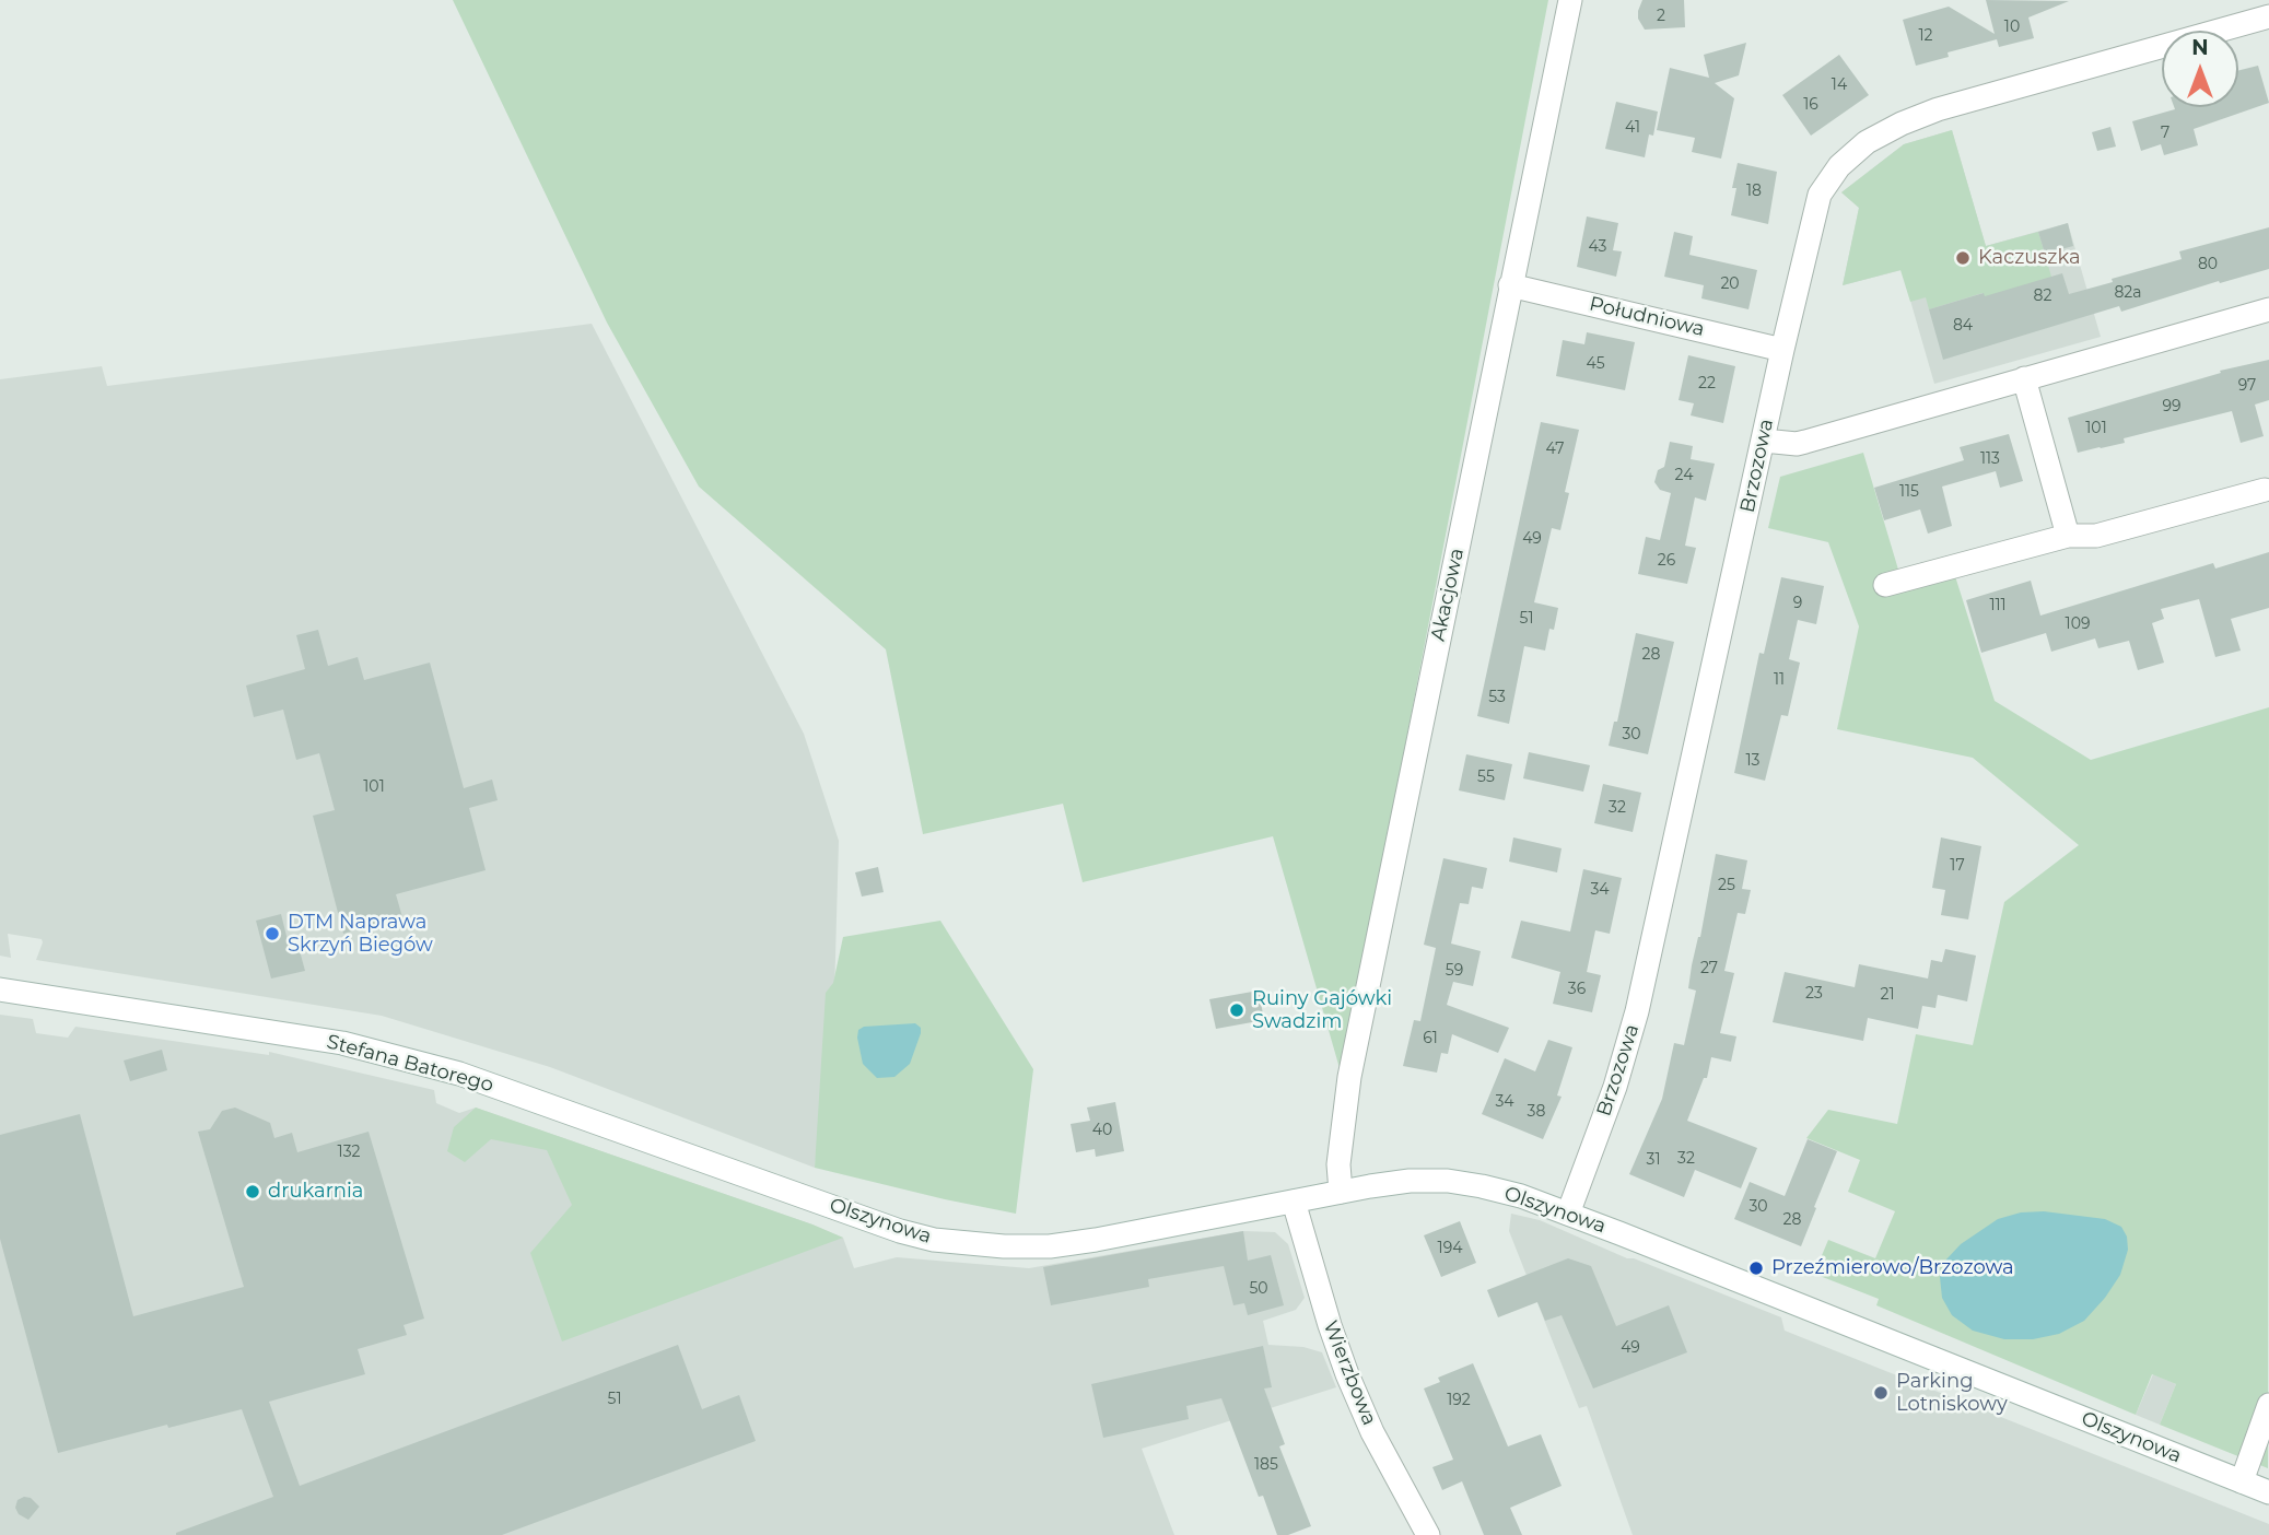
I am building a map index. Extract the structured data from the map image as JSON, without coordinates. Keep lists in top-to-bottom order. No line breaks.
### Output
{"streets":{"street":["Południowa","Brzozowa","Akacjowa","Stefana Batorego","Olszynowa","Wierzbowa"]},"crossings":[["Południowa","Brzozowa"],["Południowa","Akacjowa"],["Brzozowa","Olszynowa"],["Akacjowa","Olszynowa"],["Stefana Batorego","Olszynowa"],["Olszynowa","Wierzbowa"]],"places":["Kaczuszka","DTM Naprawa Skrzyń Biegów","Ruiny Gajówki Swadzim","drukarnia","Przeźmierowo/Brzozowa","Parking Lotniskowy"],"house_numbers":["2","10","12","14","16","41","7","18","43","80","20","82a","82","84","45","22","97","99","101","47","113","24","115","49","26","9","111","51","109","28","11","53","30","13","55","101","32","17","25","34","27","59","36","23","21","61","34","38","40","132","32","31","30","28","194","50","49","51","192","185"],"north":"top"}
